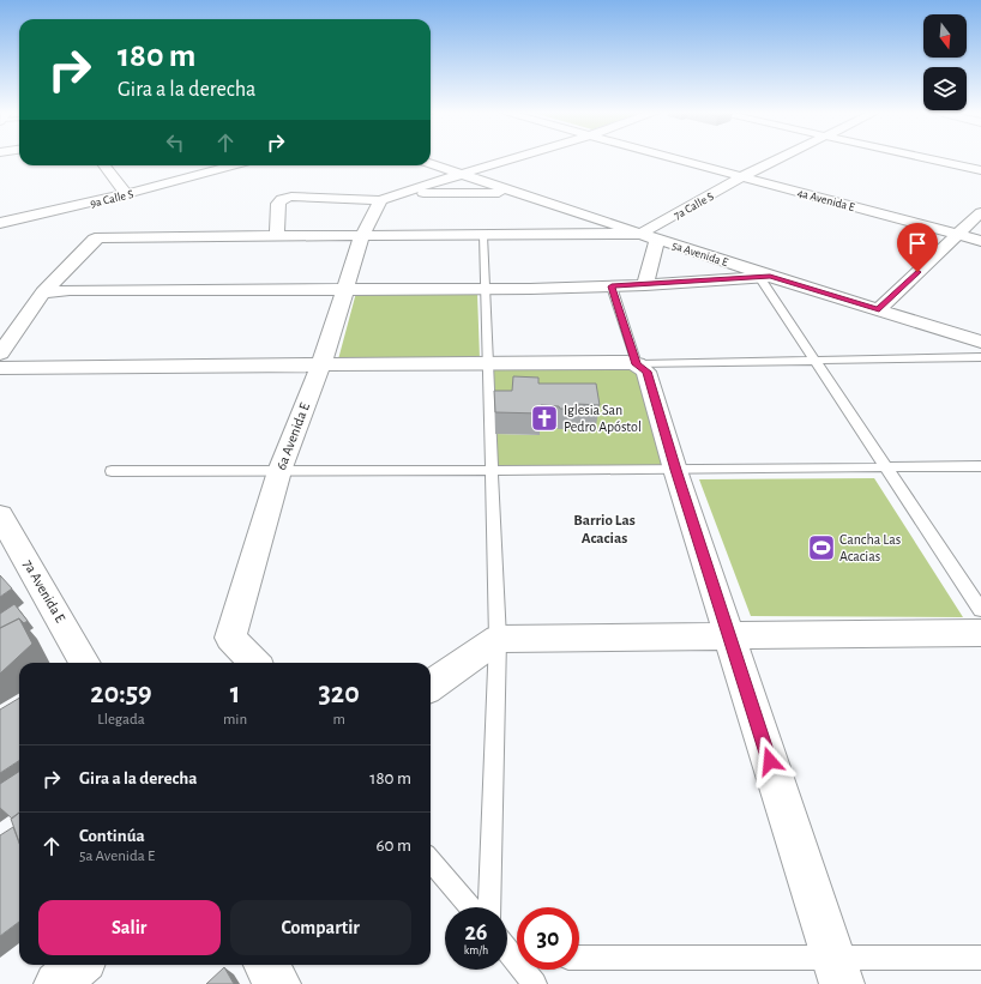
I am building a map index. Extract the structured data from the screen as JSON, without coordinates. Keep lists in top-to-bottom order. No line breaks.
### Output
{"streets":{"street":["9a Calle S","4a Avenida E","7a Calle S","5a Avenida E","6a Avenida E","7a Avenida E"]},"crossings":[["4a Avenida E","7a Calle S"],["7a Calle S","5a Avenida E"]],"districts":["Barrio Las Acacias"],"places":{"church":["Iglesia San Pedro Apóstol"],"sports":["Cancha Las Acacias"]},"north":"bottom","page":{"turn":["180 m","Gira a la derecha"],"eta":["20:59","Llegada","1","min","320","m"],"list":[{"name":"Gira a la derecha","value":"180 m"},{"name":"Continúa","note":"5a Avenida E","value":"60 m"}],"buttons":["Salir","Compartir"],"speed":"26 km/h","limit":"30"}}
